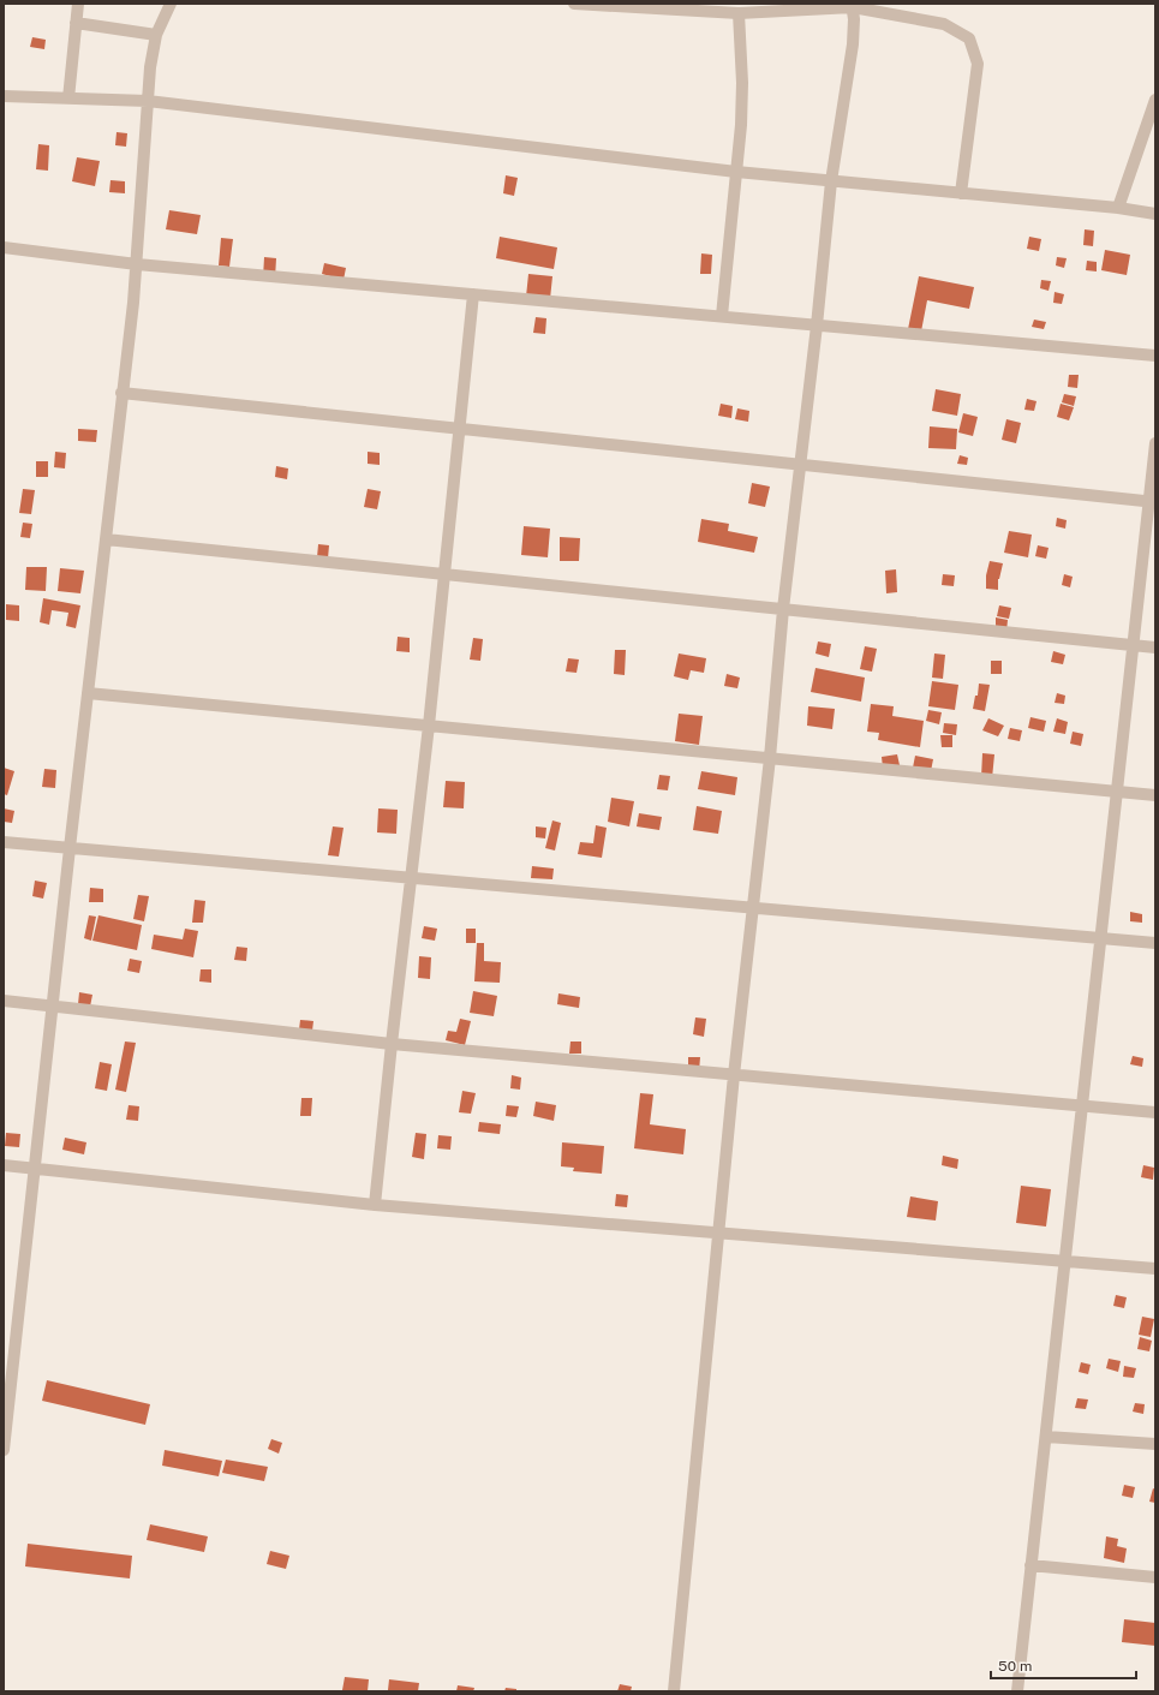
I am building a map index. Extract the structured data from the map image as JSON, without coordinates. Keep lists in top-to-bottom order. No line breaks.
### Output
{"scale_bar":"50 m"}
